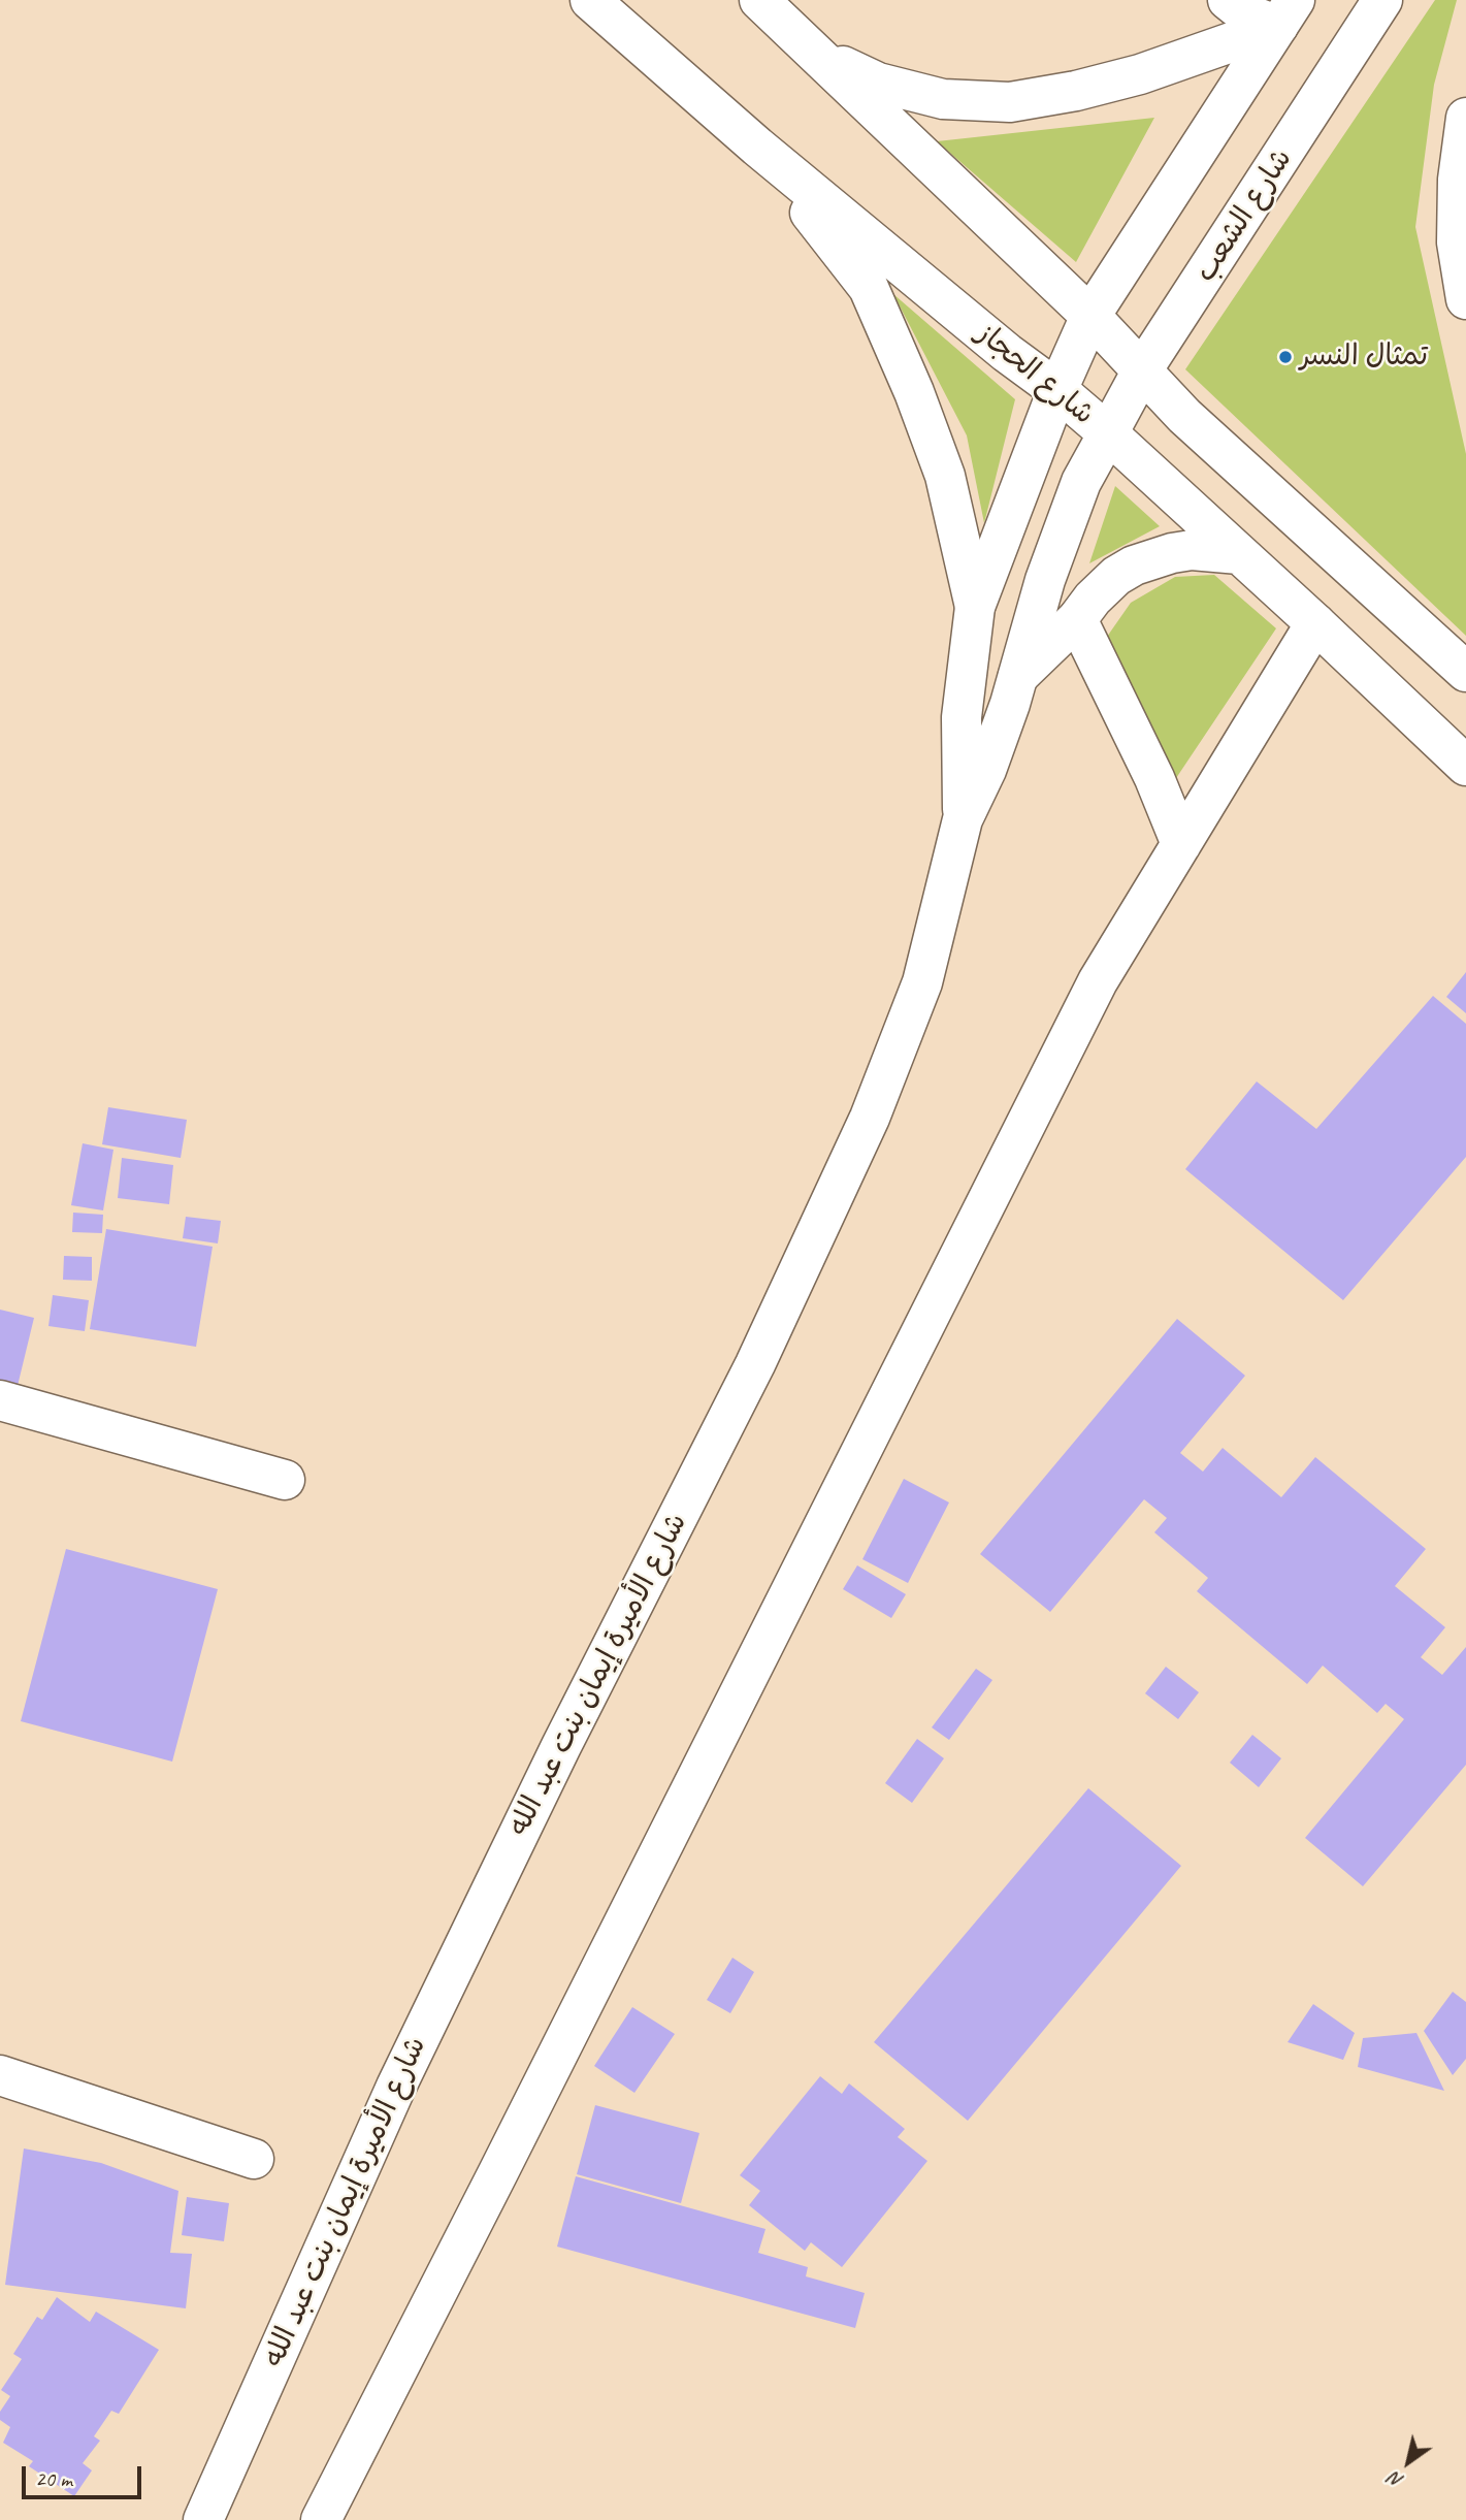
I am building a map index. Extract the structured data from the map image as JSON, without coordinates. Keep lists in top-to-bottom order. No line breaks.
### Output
{"streets":{"street":["شارع الشعب","شارع الحجاز","شارع الأميرة إيمان بنت عبد الله"]},"crossings":[["شارع الشعب","شارع الحجاز"],["شارع الشعب","شارع الأميرة إيمان بنت عبد الله"],["شارع الحجاز","شارع الأميرة إيمان بنت عبد الله"]],"places":["تمثال النسر"],"scale_bar":"20 m","north":"bottom left"}
